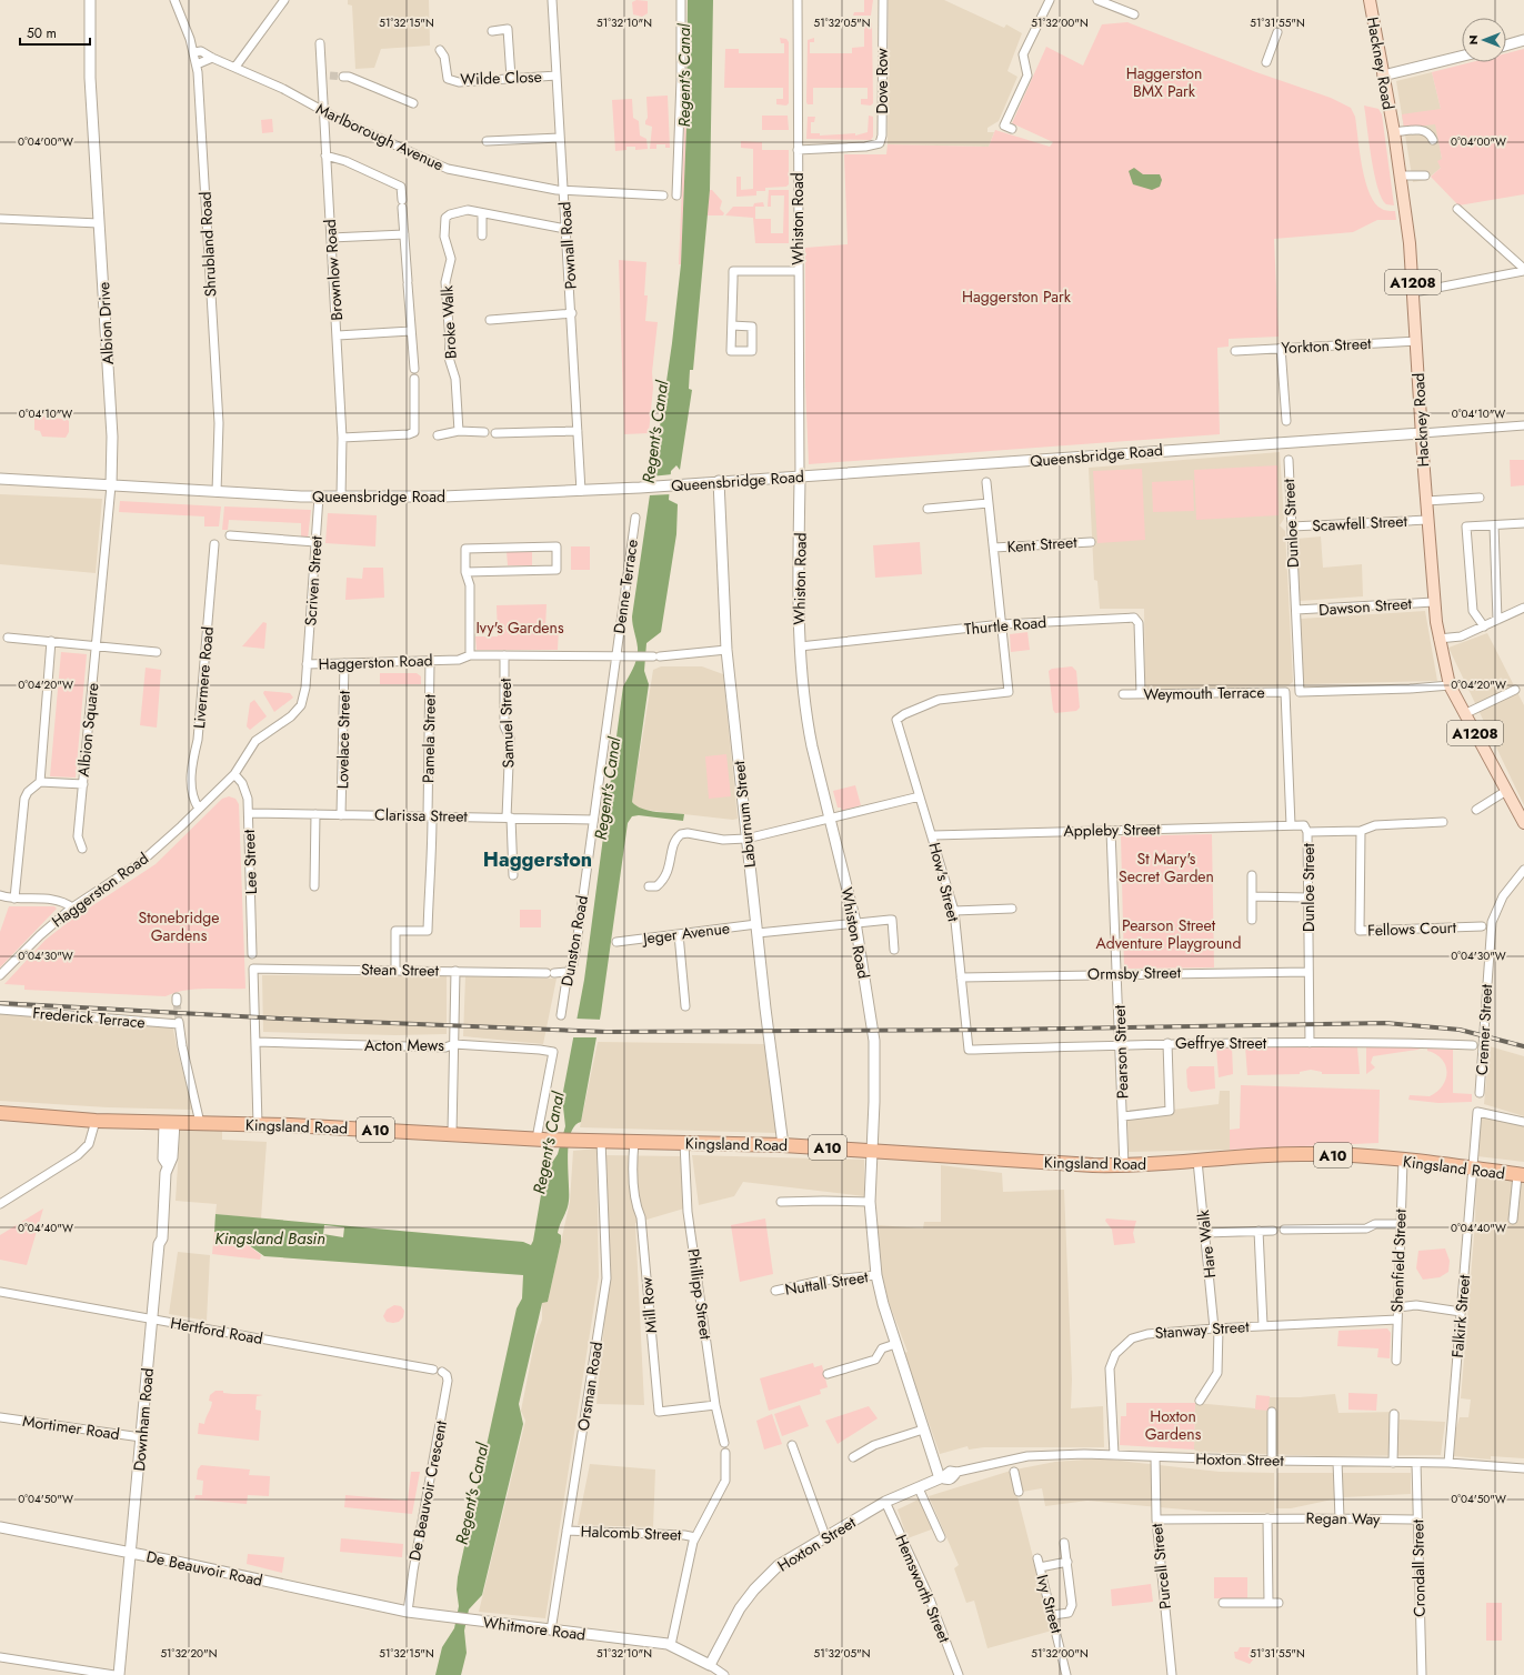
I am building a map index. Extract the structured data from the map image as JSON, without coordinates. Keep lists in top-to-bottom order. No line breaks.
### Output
{"streets":{"highway":["Kingsland Road","A10"],"main road":["Hackney Road","A1208"],"street":["Wilde Close","Dove Row","Marlborough Avenue","Whiston Road","Shrubland Road","Pownall Road","Brownlow Road","Broke Walk","Albion Drive","Yorkton Street","Queensbridge Road","Dunloe Street","Scawfell Street","Kent Street","Scriven Street","Denne Terrace","Dawson Street","Thurtle Road","Haggerston Road","Livermere Road","Weymouth Terrace","Samuel Street","Albion Square","Pamela Street","Lovelace Street","Laburnum Street","Clarissa Street","Appleby Street","Lee Street","How's Street","Fellows Court","Jeger Avenue","Dunston Road","Stean Street","Ormsby Street","Frederick Terrace","Cremer Street","Geffrye Street","Acton Mews","Pearson Street","Hare Walk","Shenfield Street","Nuttall Street","Phillipp Street","Mill Row","Falkirk Street","Stanway Street","Hertford Road","Orsman Road","Downham Road","Mortimer Road","Hoxton Street","De Beauvoir Crescent","Regan Way","Halcomb Street","Purcell Street","De Beauvoir Road","Crondall Street","Hemsworth Street","Ivy Street","Whitmore Road"]},"crossings":[["Hackney Road","Yorkton Street"],["Hackney Road","Queensbridge Road"],["Hackney Road","Dunloe Street"],["Hackney Road","Scawfell Street"],["Hackney Road","Dawson Street"],["Wilde Close","Pownall Road"],["Dove Row","Whiston Road"],["Marlborough Avenue","Shrubland Road"],["Marlborough Avenue","Pownall Road"],["Marlborough Avenue","Brownlow Road"],["Whiston Road","Queensbridge Road"],["Whiston Road","Thurtle Road"],["Whiston Road","Jeger Avenue"],["Whiston Road","Kingsland Road"],["Whiston Road","Nuttall Street"],["Shrubland Road","Queensbridge Road"],["Pownall Road","Queensbridge Road"],["Brownlow Road","Queensbridge Road"],["Albion Drive","Queensbridge Road"],["Albion Drive","Albion Square"],["Queensbridge Road","Scriven Street"],["Queensbridge Road","Laburnum Street"],["Dunloe Street","Scawfell Street"],["Dunloe Street","Dawson Street"],["Dunloe Street","Weymouth Terrace"],["Dunloe Street","Appleby Street"],["Dunloe Street","Ormsby Street"],["Dunloe Street","Geffrye Street"],["Kent Street","Thurtle Road"],["Kent Street","How's Street"],["Scriven Street","Haggerston Road"],["Denne Terrace","Haggerston Road"],["Denne Terrace","Dunston Road"],["Thurtle Road","Weymouth Terrace"],["Haggerston Road","Livermere Road"],["Haggerston Road","Samuel Street"],["Haggerston Road","Pamela Street"],["Haggerston Road","Lovelace Street"],["Haggerston Road","Laburnum Street"],["Haggerston Road","Lee Street"],["Haggerston Road","Dunston Road"],["Samuel Street","Clarissa Street"],["Pamela Street","Clarissa Street"],["Pamela Street","Stean Street"],["Lovelace Street","Clarissa Street"],["Laburnum Street","Jeger Avenue"],["Laburnum Street","Kingsland Road"],["Clarissa Street","Lee Street"],["Clarissa Street","Dunston Road"],["Appleby Street","How's Street"],["Appleby Street","Pearson Street"],["How's Street","Ormsby Street"],["How's Street","Geffrye Street"],["Dunston Road","Stean Street"],["Stean Street","Acton Mews"],["Ormsby Street","Pearson Street"],["Frederick Terrace","Kingsland Road"],["Geffrye Street","Pearson Street"],["Acton Mews","Kingsland Road"],["Pearson Street","Kingsland Road"],["Kingsland Road","Hare Walk"],["Kingsland Road","Shenfield Street"],["Kingsland Road","Nuttall Street"],["Kingsland Road","Phillipp Street"],["Kingsland Road","Mill Row"],["Kingsland Road","Falkirk Street"],["Kingsland Road","Orsman Road"],["Kingsland Road","Downham Road"],["Hare Walk","Stanway Street"],["Shenfield Street","Stanway Street"],["Nuttall Street","Hoxton Street"],["Phillipp Street","Mill Row"],["Falkirk Street","Hoxton Street"],["Stanway Street","Hoxton Street"],["Hertford Road","Downham Road"],["Orsman Road","Halcomb Street"],["Orsman Road","Whitmore Road"],["Downham Road","Mortimer Road"],["Downham Road","De Beauvoir Road"],["Hoxton Street","Purcell Street"],["Hoxton Street","Crondall Street"],["Hoxton Street","Hemsworth Street"],["Hoxton Street","Whitmore Road"],["De Beauvoir Crescent","De Beauvoir Road"],["De Beauvoir Crescent","Whitmore Road"],["Regan Way","Purcell Street"],["Regan Way","Crondall Street"],["De Beauvoir Road","Whitmore Road"]],"districts":["Haggerston"],"water":["Regent's Canal","Kingsland Basin"],"parks":["Haggerston BMX Park","Haggerston Park","Ivy's Gardens","St Mary's Secret Garden","Stonebridge Gardens","Pearson Street Adventure Playground","Hoxton Gardens"],"scale_bar":"50 m","north":"left","coordinates":["51°32'15\"N","51°32'10\"N","51°32'05\"N","51°32'00\"N","51°31'55\"N","0°04'00\"W","0°04'10\"W","0°04'20\"W","0°04'30\"W","0°04'40\"W","0°04'50\"W","51°32'20\"N"]}
